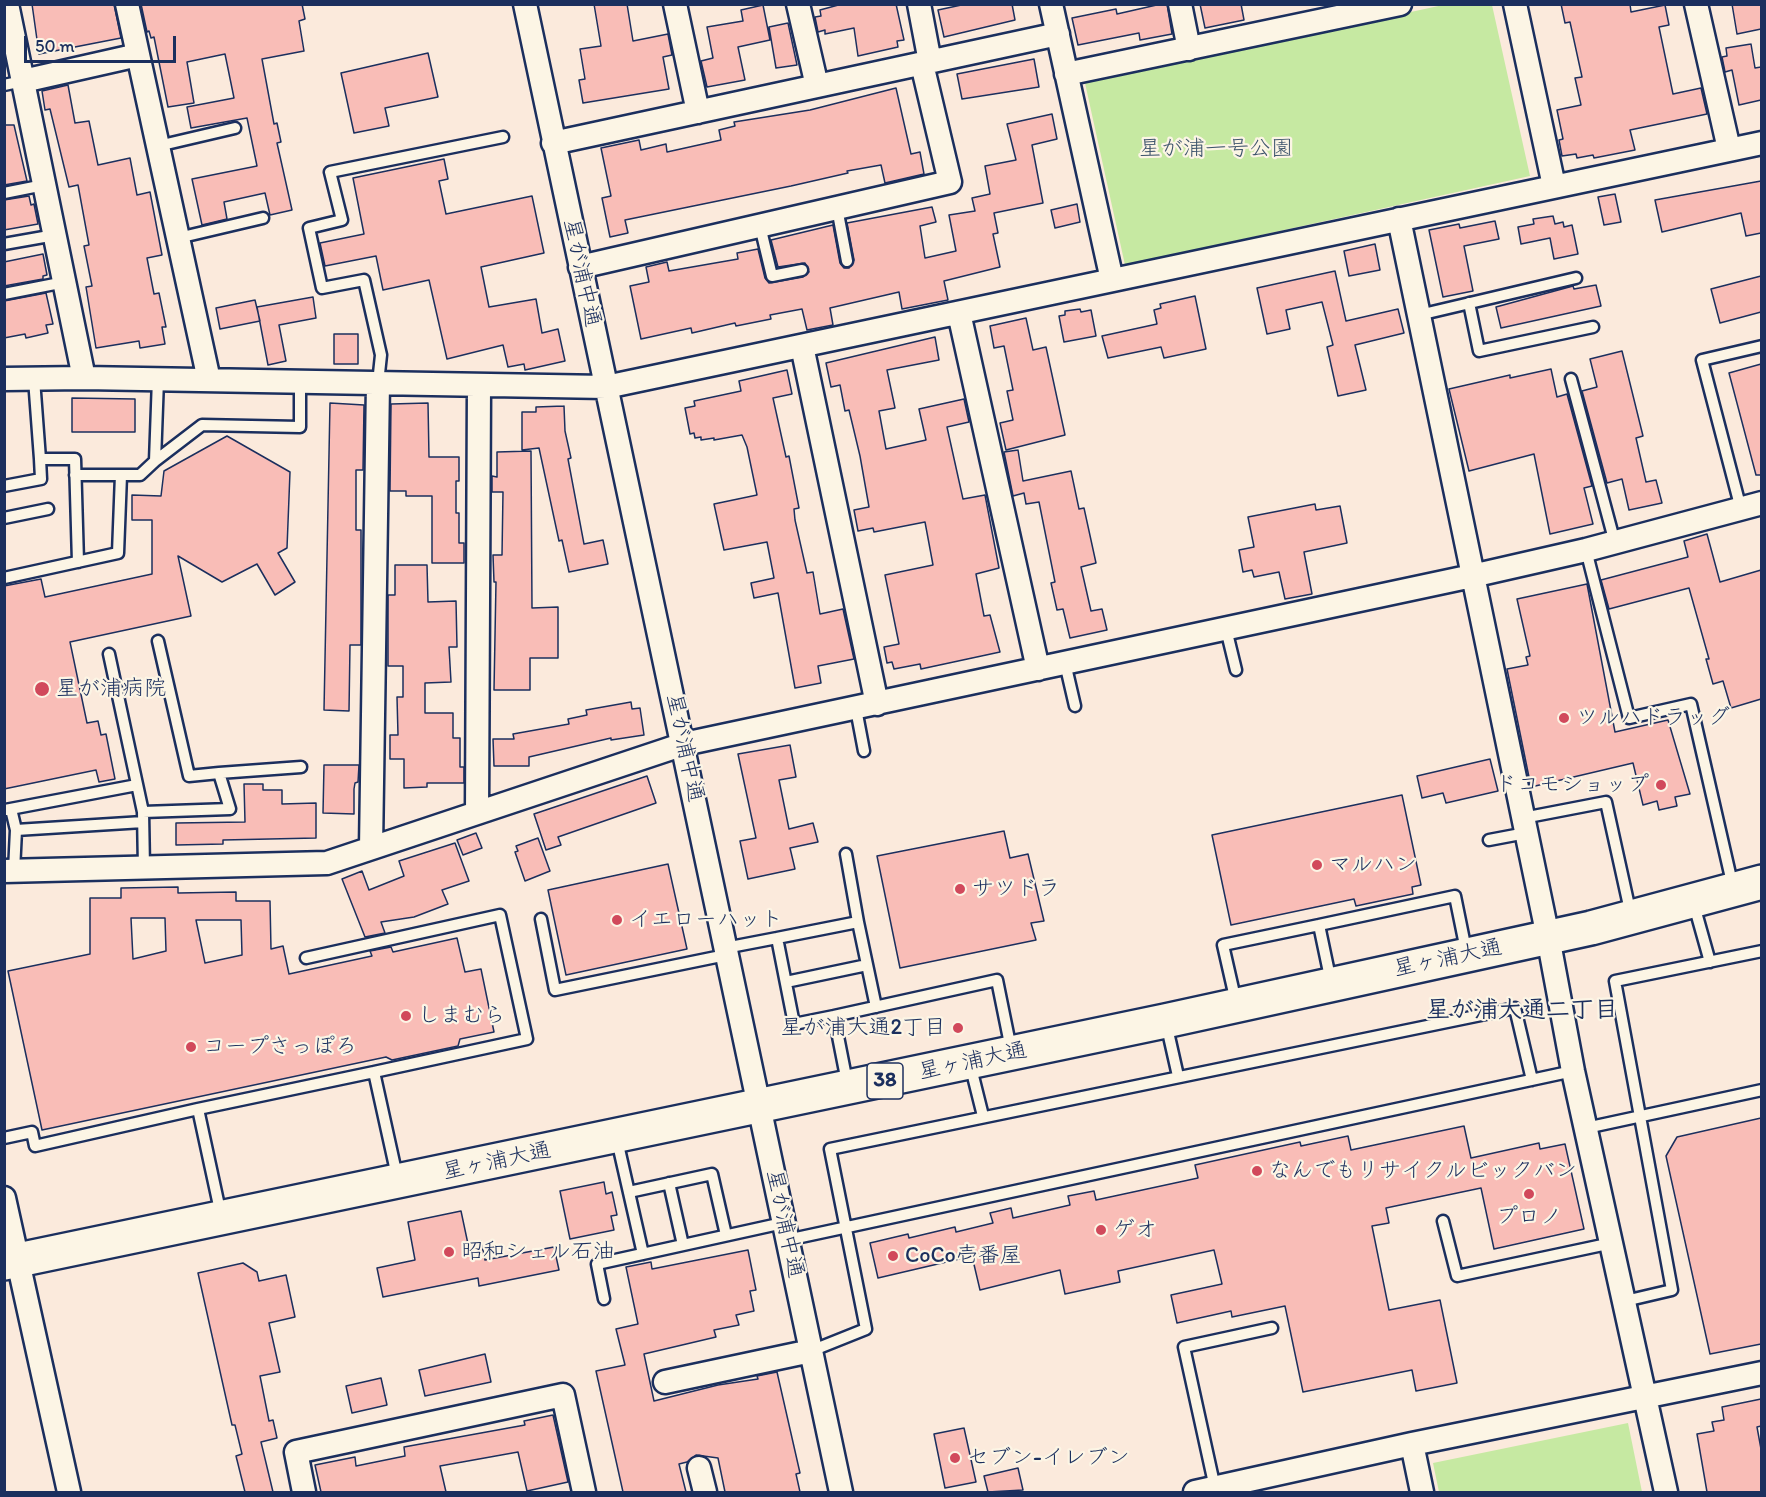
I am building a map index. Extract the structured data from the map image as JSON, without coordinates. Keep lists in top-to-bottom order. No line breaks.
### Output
{"streets":{"highway":["星ヶ浦大通","38"],"street":["星が浦中通"]},"crossings":[["星が浦中通","星ヶ浦大通"]],"districts":["星が浦大通二丁目"],"parks":["星が浦一号公園"],"places":["星が浦病院","ツルハドラッグ","ドコモショップ","マルハン","サツドラ","イエローハット","しまむら","星が浦大通2丁目","コープさっぽろ","なんでもリサイクルビックバン","プロノ","ゲオ","昭和シェル石油","CoCo壱番屋","セブン-イレブン"],"scale_bar":"50 m"}
